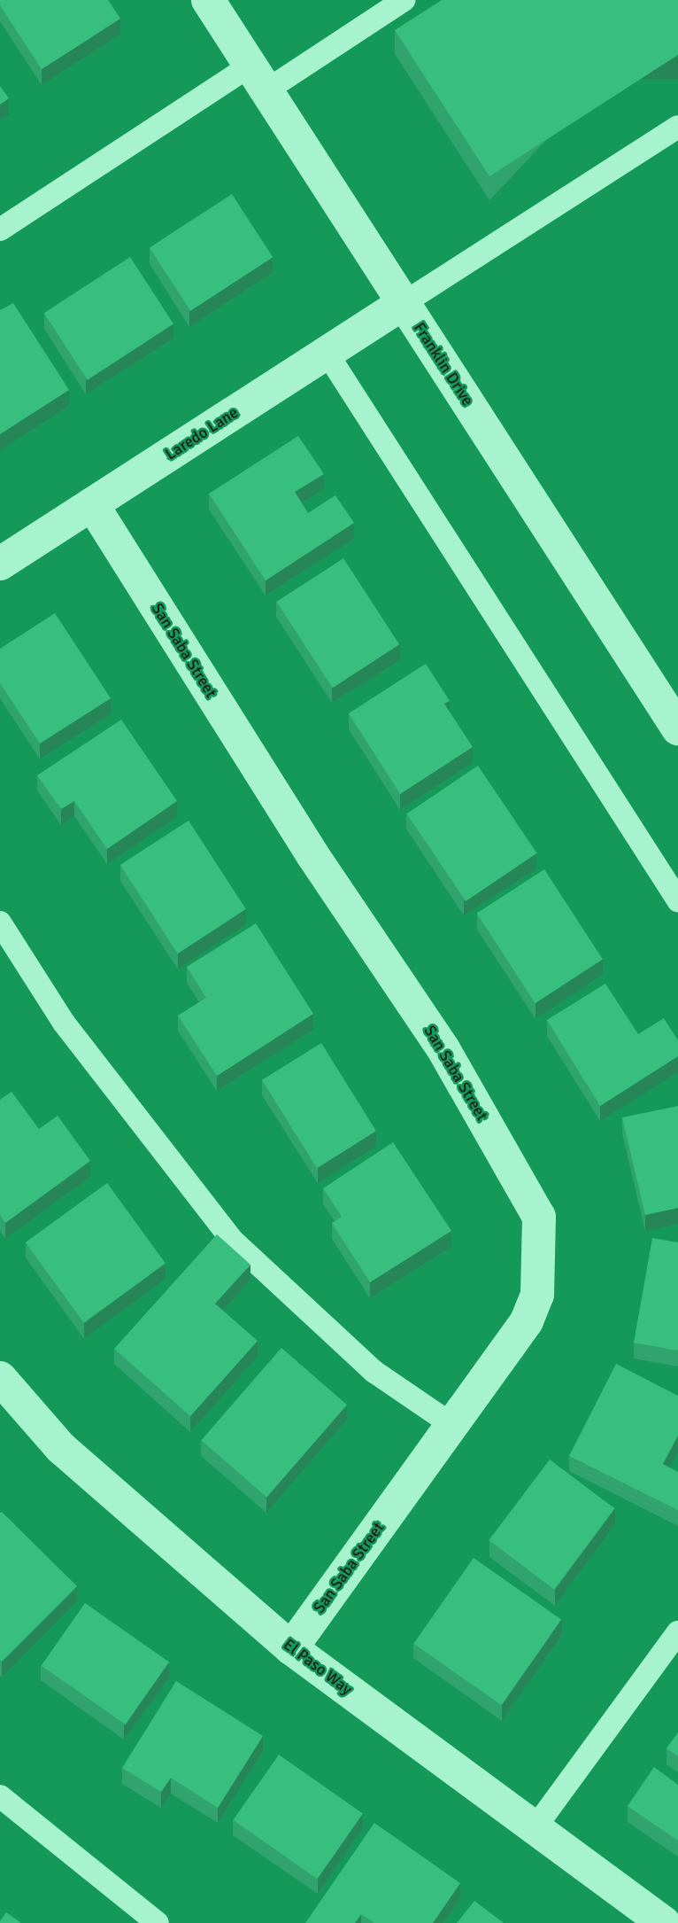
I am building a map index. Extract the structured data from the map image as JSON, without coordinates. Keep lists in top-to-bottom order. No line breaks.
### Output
{"streets":{"street":["Franklin Drive","Laredo Lane","San Saba Street","El Paso Way"]},"crossings":[["Franklin Drive","Laredo Lane"],["Laredo Lane","San Saba Street"],["San Saba Street","El Paso Way"]]}
